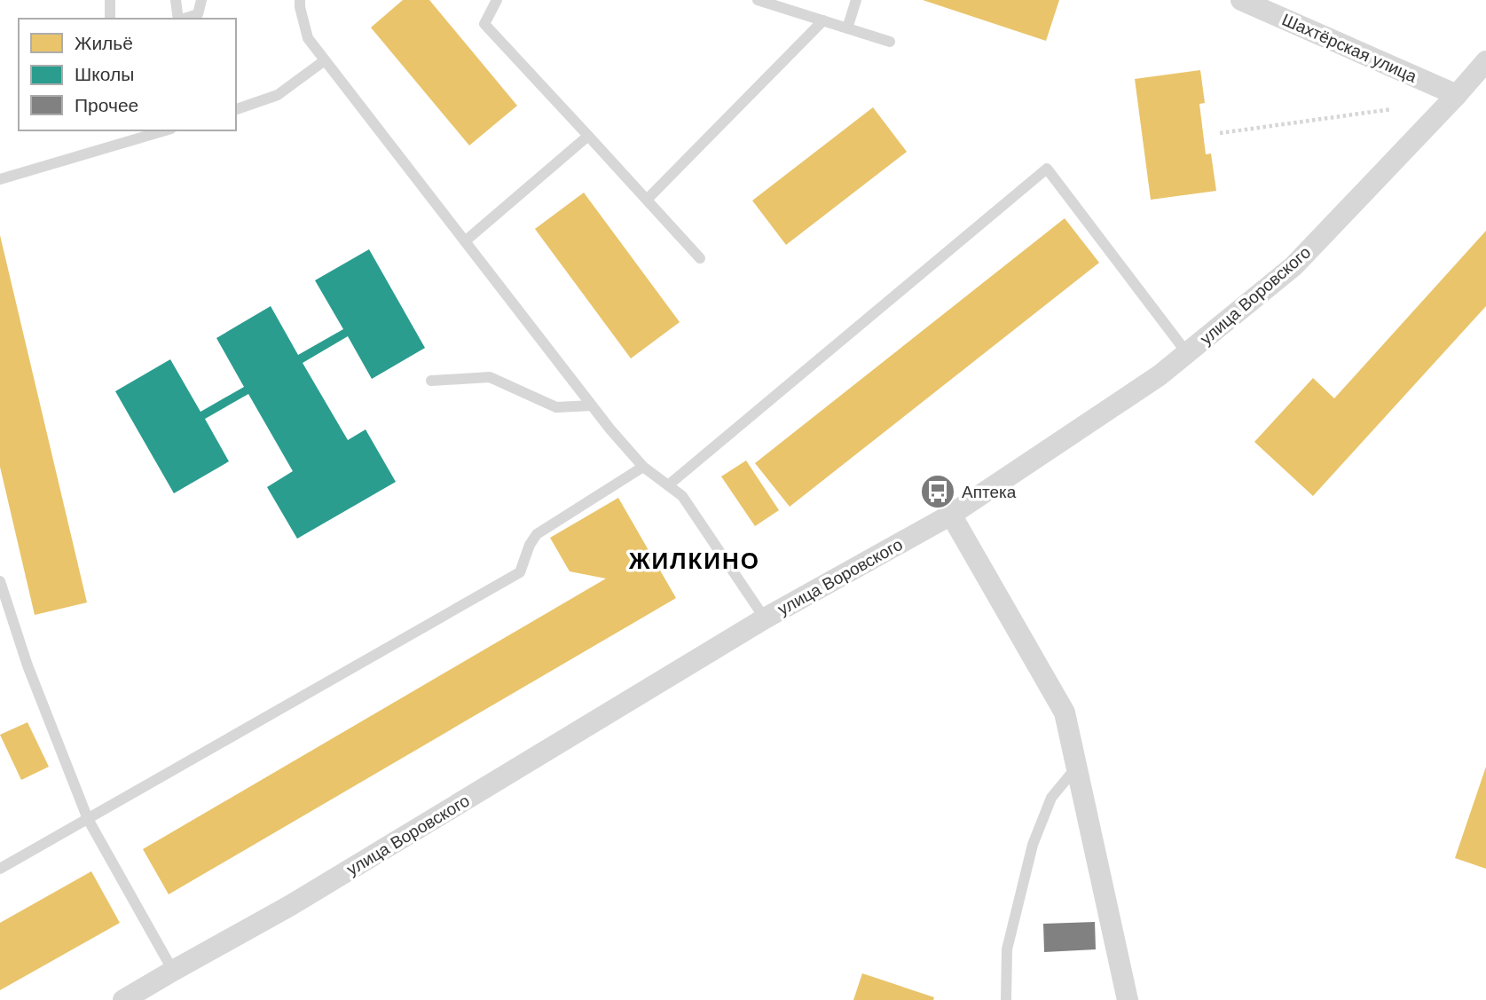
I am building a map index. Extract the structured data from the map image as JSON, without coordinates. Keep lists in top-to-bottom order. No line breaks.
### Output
{"streets":{"street":["Шахтёрская улица","улица Воровского"]},"crossings":[["Шахтёрская улица","улица Воровского"]],"districts":["ЖИЛКИНО"],"places":{"bus stop":["Аптека"]},"legend":["Жильё","Школы","Прочее"]}
